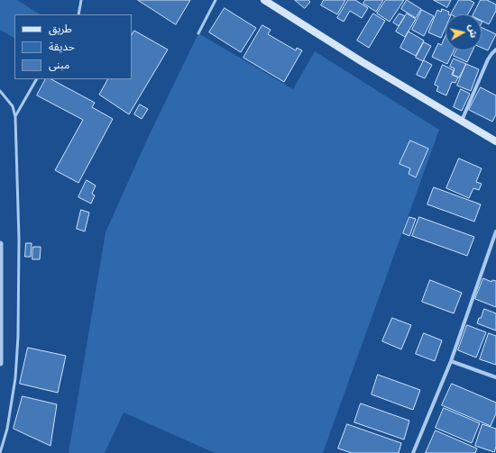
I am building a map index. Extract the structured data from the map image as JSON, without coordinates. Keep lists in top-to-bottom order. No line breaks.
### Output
{"legend":["طريق","حديقة","مبنى"],"north":"right"}
